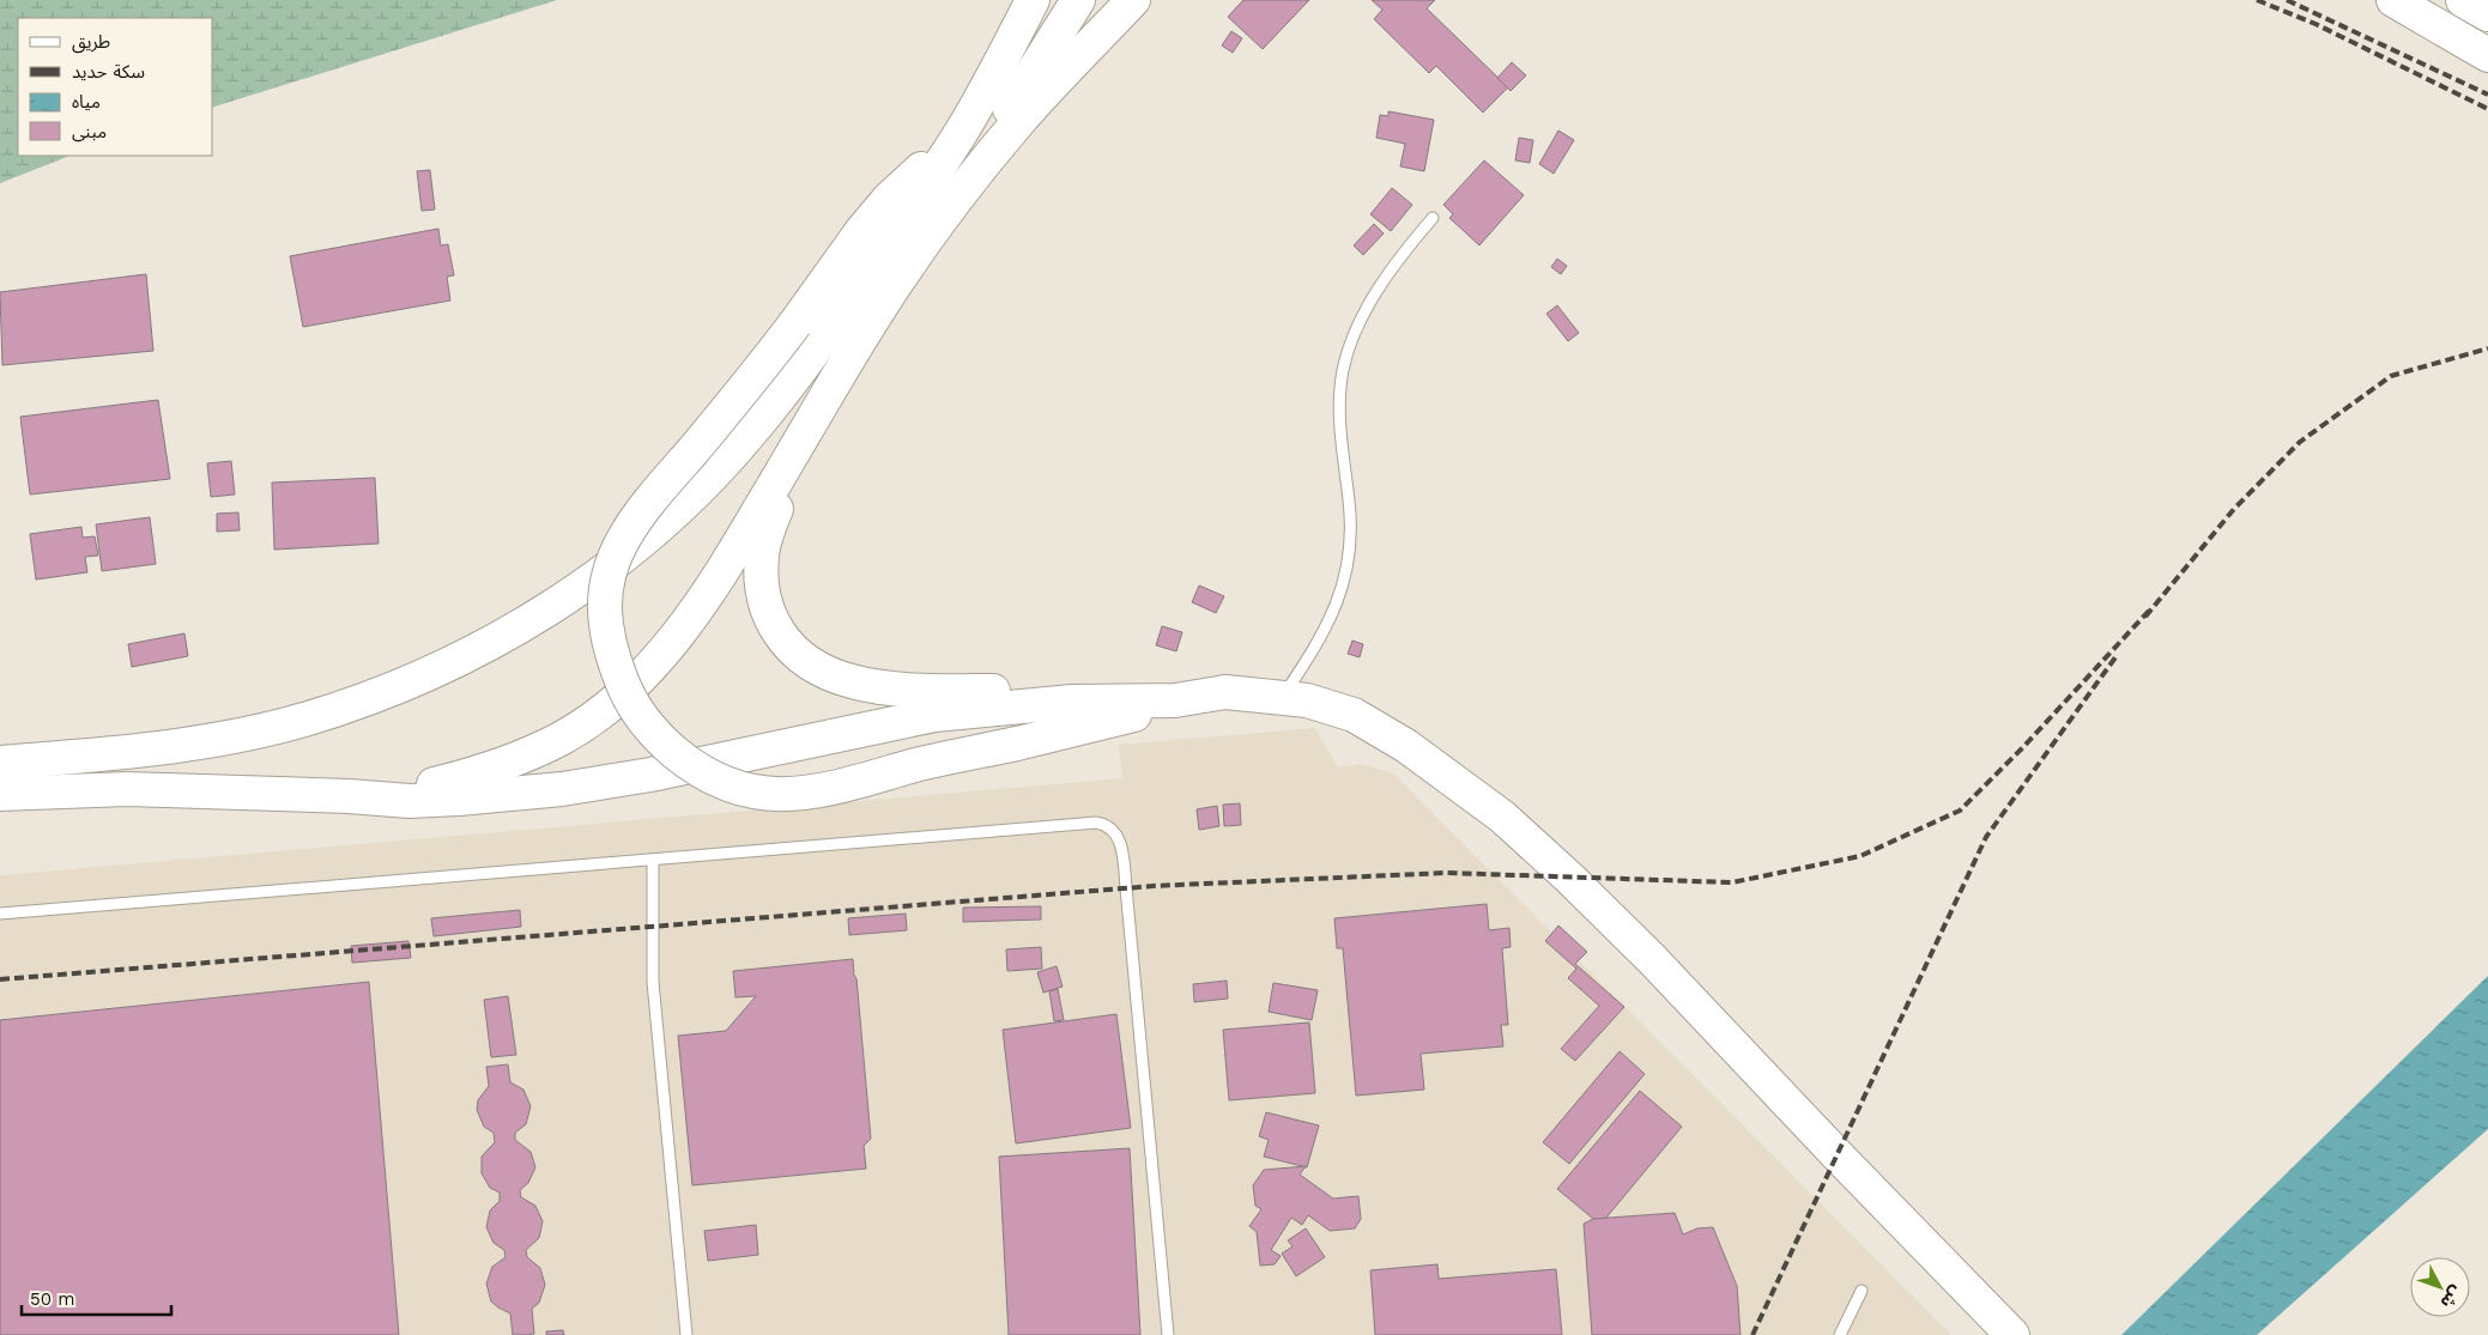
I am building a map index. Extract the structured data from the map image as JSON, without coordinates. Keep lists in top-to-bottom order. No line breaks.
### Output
{"legend":["طريق","سكة حديد","مياه","مبنى"],"scale_bar":"50 m","north":"bottom right"}
